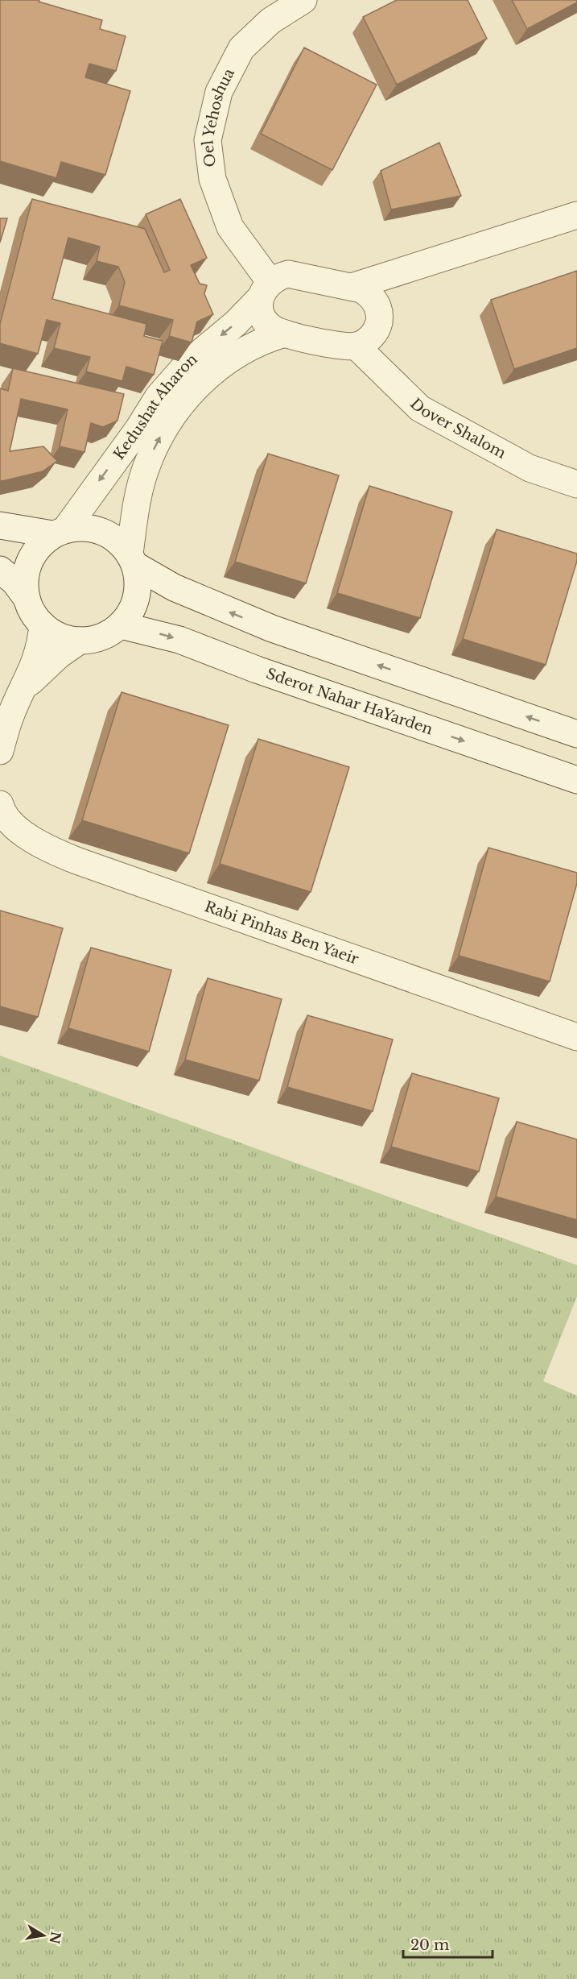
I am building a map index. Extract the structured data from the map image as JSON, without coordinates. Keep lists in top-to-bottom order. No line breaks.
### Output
{"streets":{"street":["Oel Yehoshua","Kedushat Aharon","Dover Shalom","Sderot Nahar HaYarden","Rabi Pinhas Ben Yaeir"]},"crossings":[["Oel Yehoshua","Kedushat Aharon"],["Kedushat Aharon","Sderot Nahar HaYarden"]],"scale_bar":"20 m","north":"right"}
